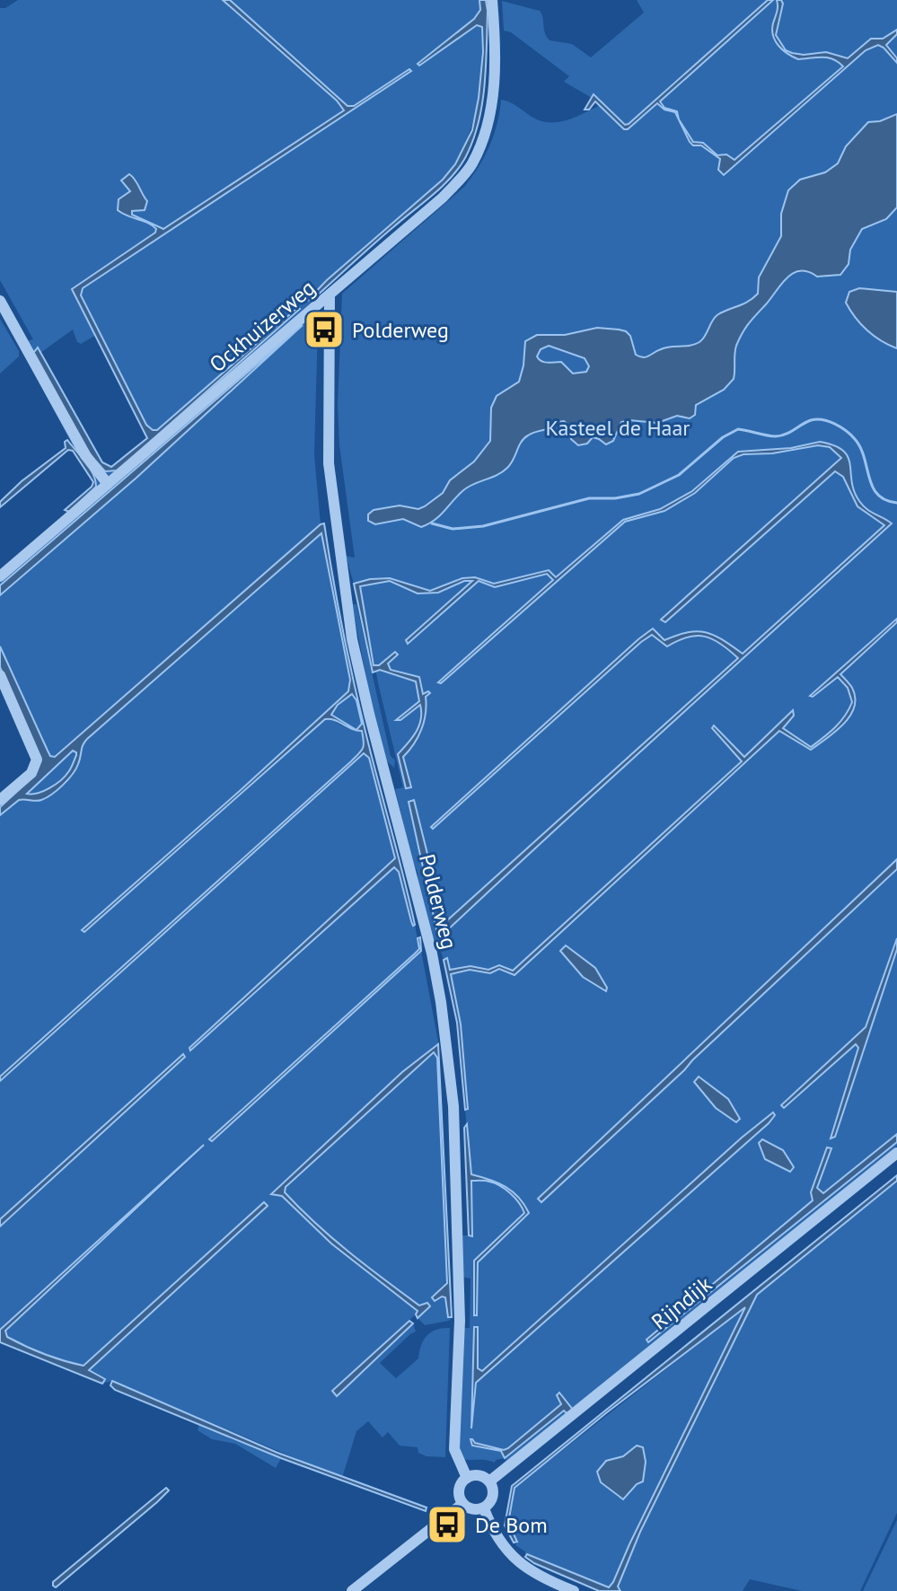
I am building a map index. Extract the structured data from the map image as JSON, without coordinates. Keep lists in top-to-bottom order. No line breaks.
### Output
{"streets":{"street":["Ockhuizerweg","Polderweg","Rijndijk"]},"crossings":[["Ockhuizerweg","Polderweg"],["Polderweg","Rijndijk"]],"parks":["Kasteel de Haar"],"places":{"bus stop":["Polderweg","De Bom"]}}
